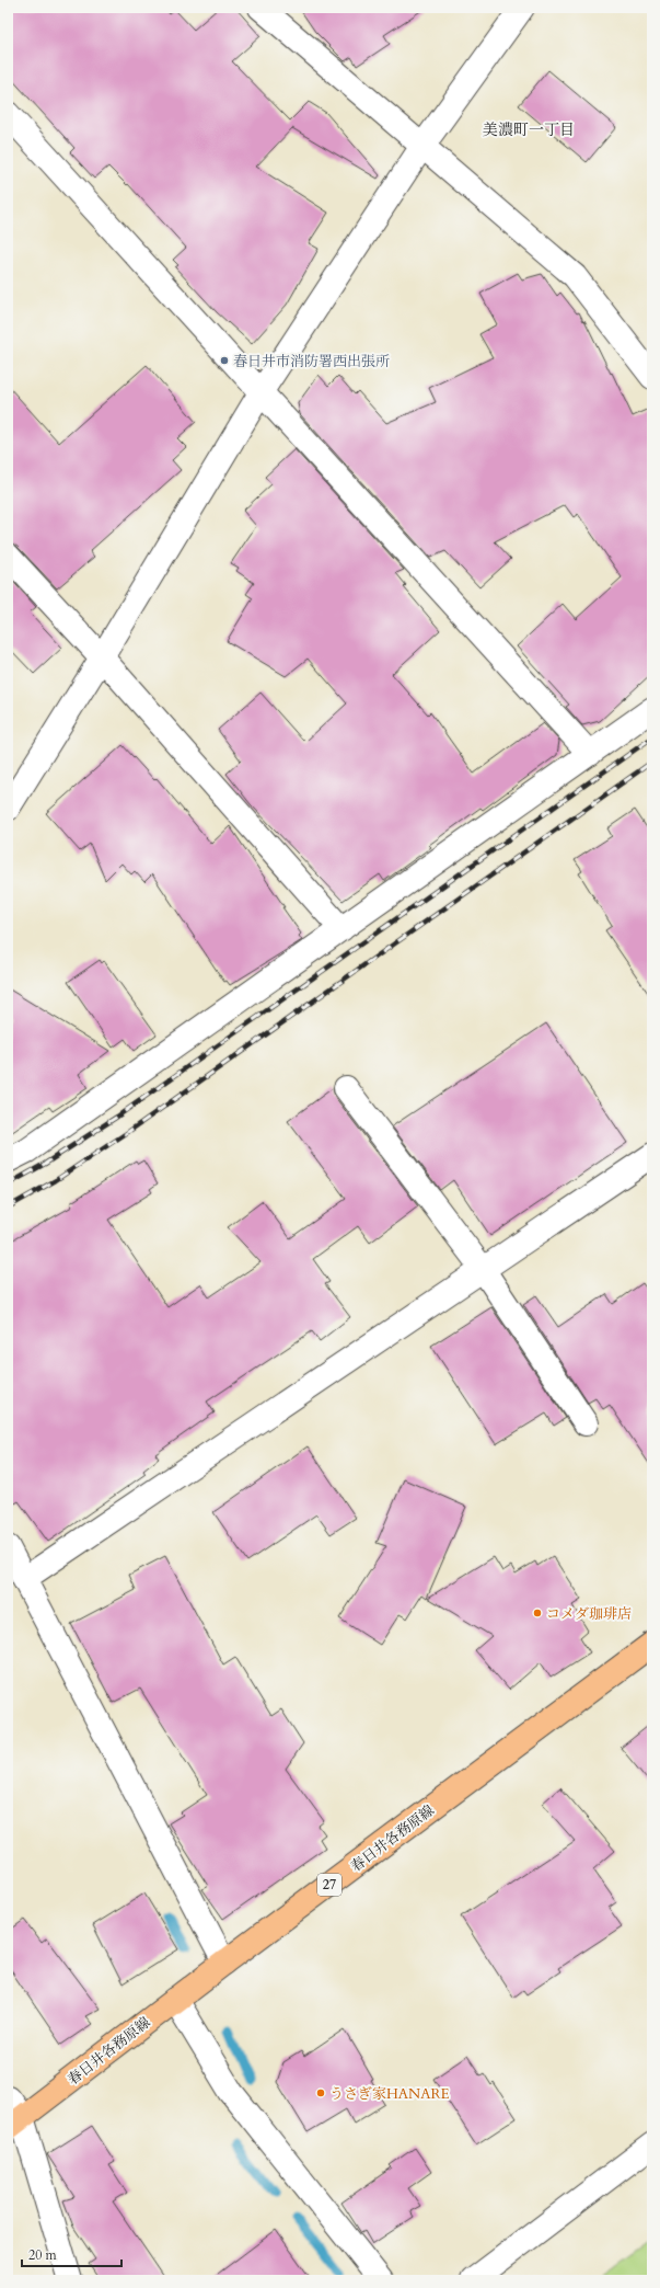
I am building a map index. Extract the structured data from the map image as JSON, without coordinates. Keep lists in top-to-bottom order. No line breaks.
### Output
{"streets":{"main road":["春日井各務原線","27"]},"districts":["美濃町一丁目"],"places":["春日井市消防署西出張所","コメダ珈琲店","うさぎ家HANARE"],"scale_bar":"20 m"}
